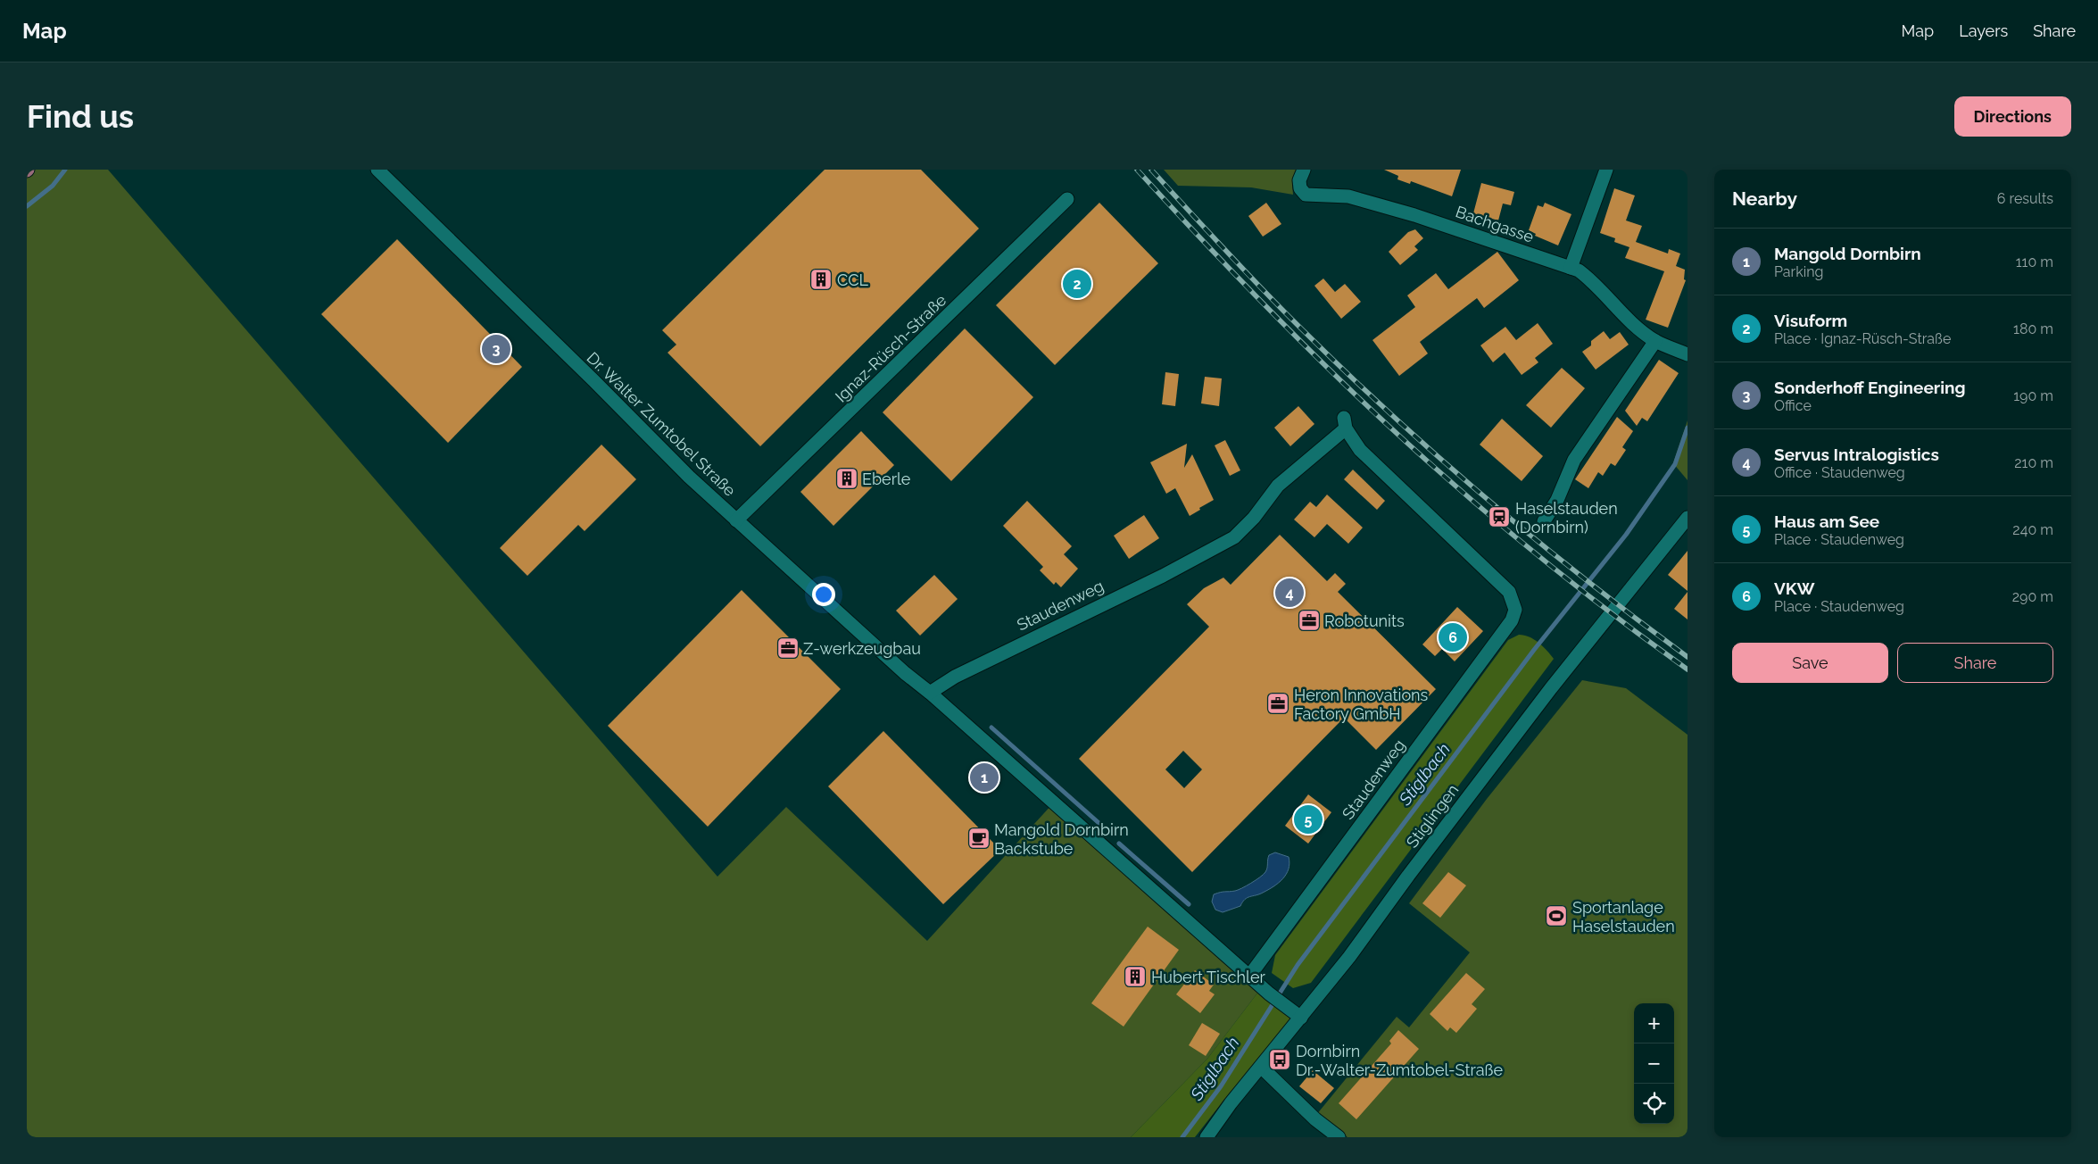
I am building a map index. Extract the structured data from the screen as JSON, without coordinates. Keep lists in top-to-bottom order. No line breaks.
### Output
{"streets":{"street":["Bachgasse","Ignaz-Rüsch-Straße","Dr. Walter Zumtobel Straße","Staudenweg","Stiglingen"]},"crossings":[["Ignaz-Rüsch-Straße","Dr. Walter Zumtobel Straße"],["Dr. Walter Zumtobel Straße","Staudenweg"],["Dr. Walter Zumtobel Straße","Stiglingen"]],"water":["Stiglbach"],"places":{"building":["CCL","Eberle","Hubert Tischler"],"station":["Haselstauden (Dornbirn)"],"office":["Robotunits","Z-werkzeugbau","Heron Innovations Factory GmbH"],"cafe":["Mangold Dornbirn Backstube"],"sports":["Sportanlage Haselstauden"],"bus stop":["Dornbirn Dr.-Walter-Zumtobel-Straße"]},"page":{"header":"Map","nav":["Map","Layers","Share"],"buttons":["Directions",["Save","Share"]],"title":"Find us","heading":["Nearby","6 results"],"list":[{"mark":"1","name":"Mangold Dornbirn","note":"Parking","value":"110 m"},{"mark":"2","name":"Visuform","note":"Place · Ignaz-Rüsch-Straße","value":"180 m"},{"mark":"3","name":"Sonderhoff Engineering","note":"Office","value":"190 m"},{"mark":"4","name":"Servus Intralogistics","note":"Office · Staudenweg","value":"210 m"},{"mark":"5","name":"Haus am See","note":"Place · Staudenweg","value":"240 m"},{"mark":"6","name":"VKW","note":"Place · Staudenweg","value":"290 m"}],"pins":["2","3","4","6","1","5"],"map_buttons":["+","−"]}}
